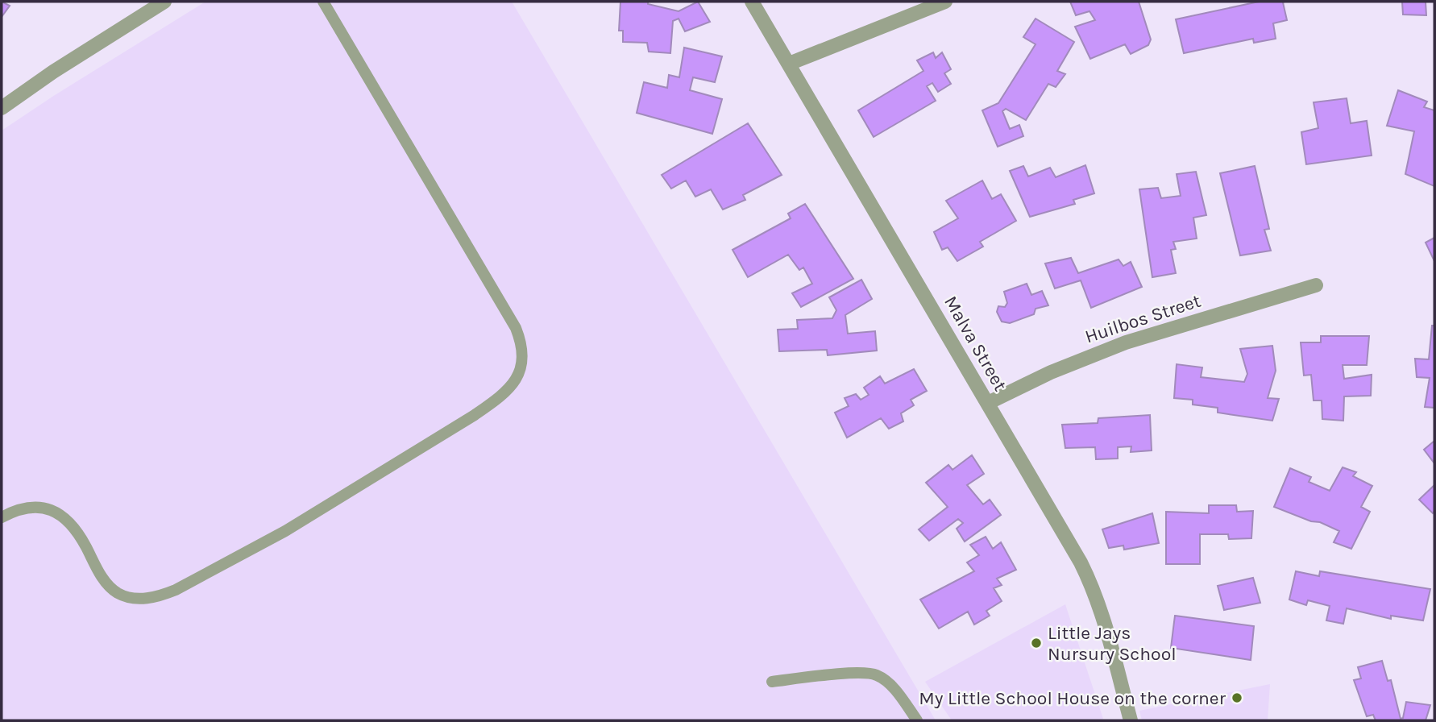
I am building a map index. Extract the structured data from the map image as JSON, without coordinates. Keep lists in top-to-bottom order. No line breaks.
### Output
{"streets":{"street":["Huilbos Street","Malva Street"]},"crossings":[["Huilbos Street","Malva Street"]],"places":["Little Jays Nursury School","My Little School House on the corner"]}
